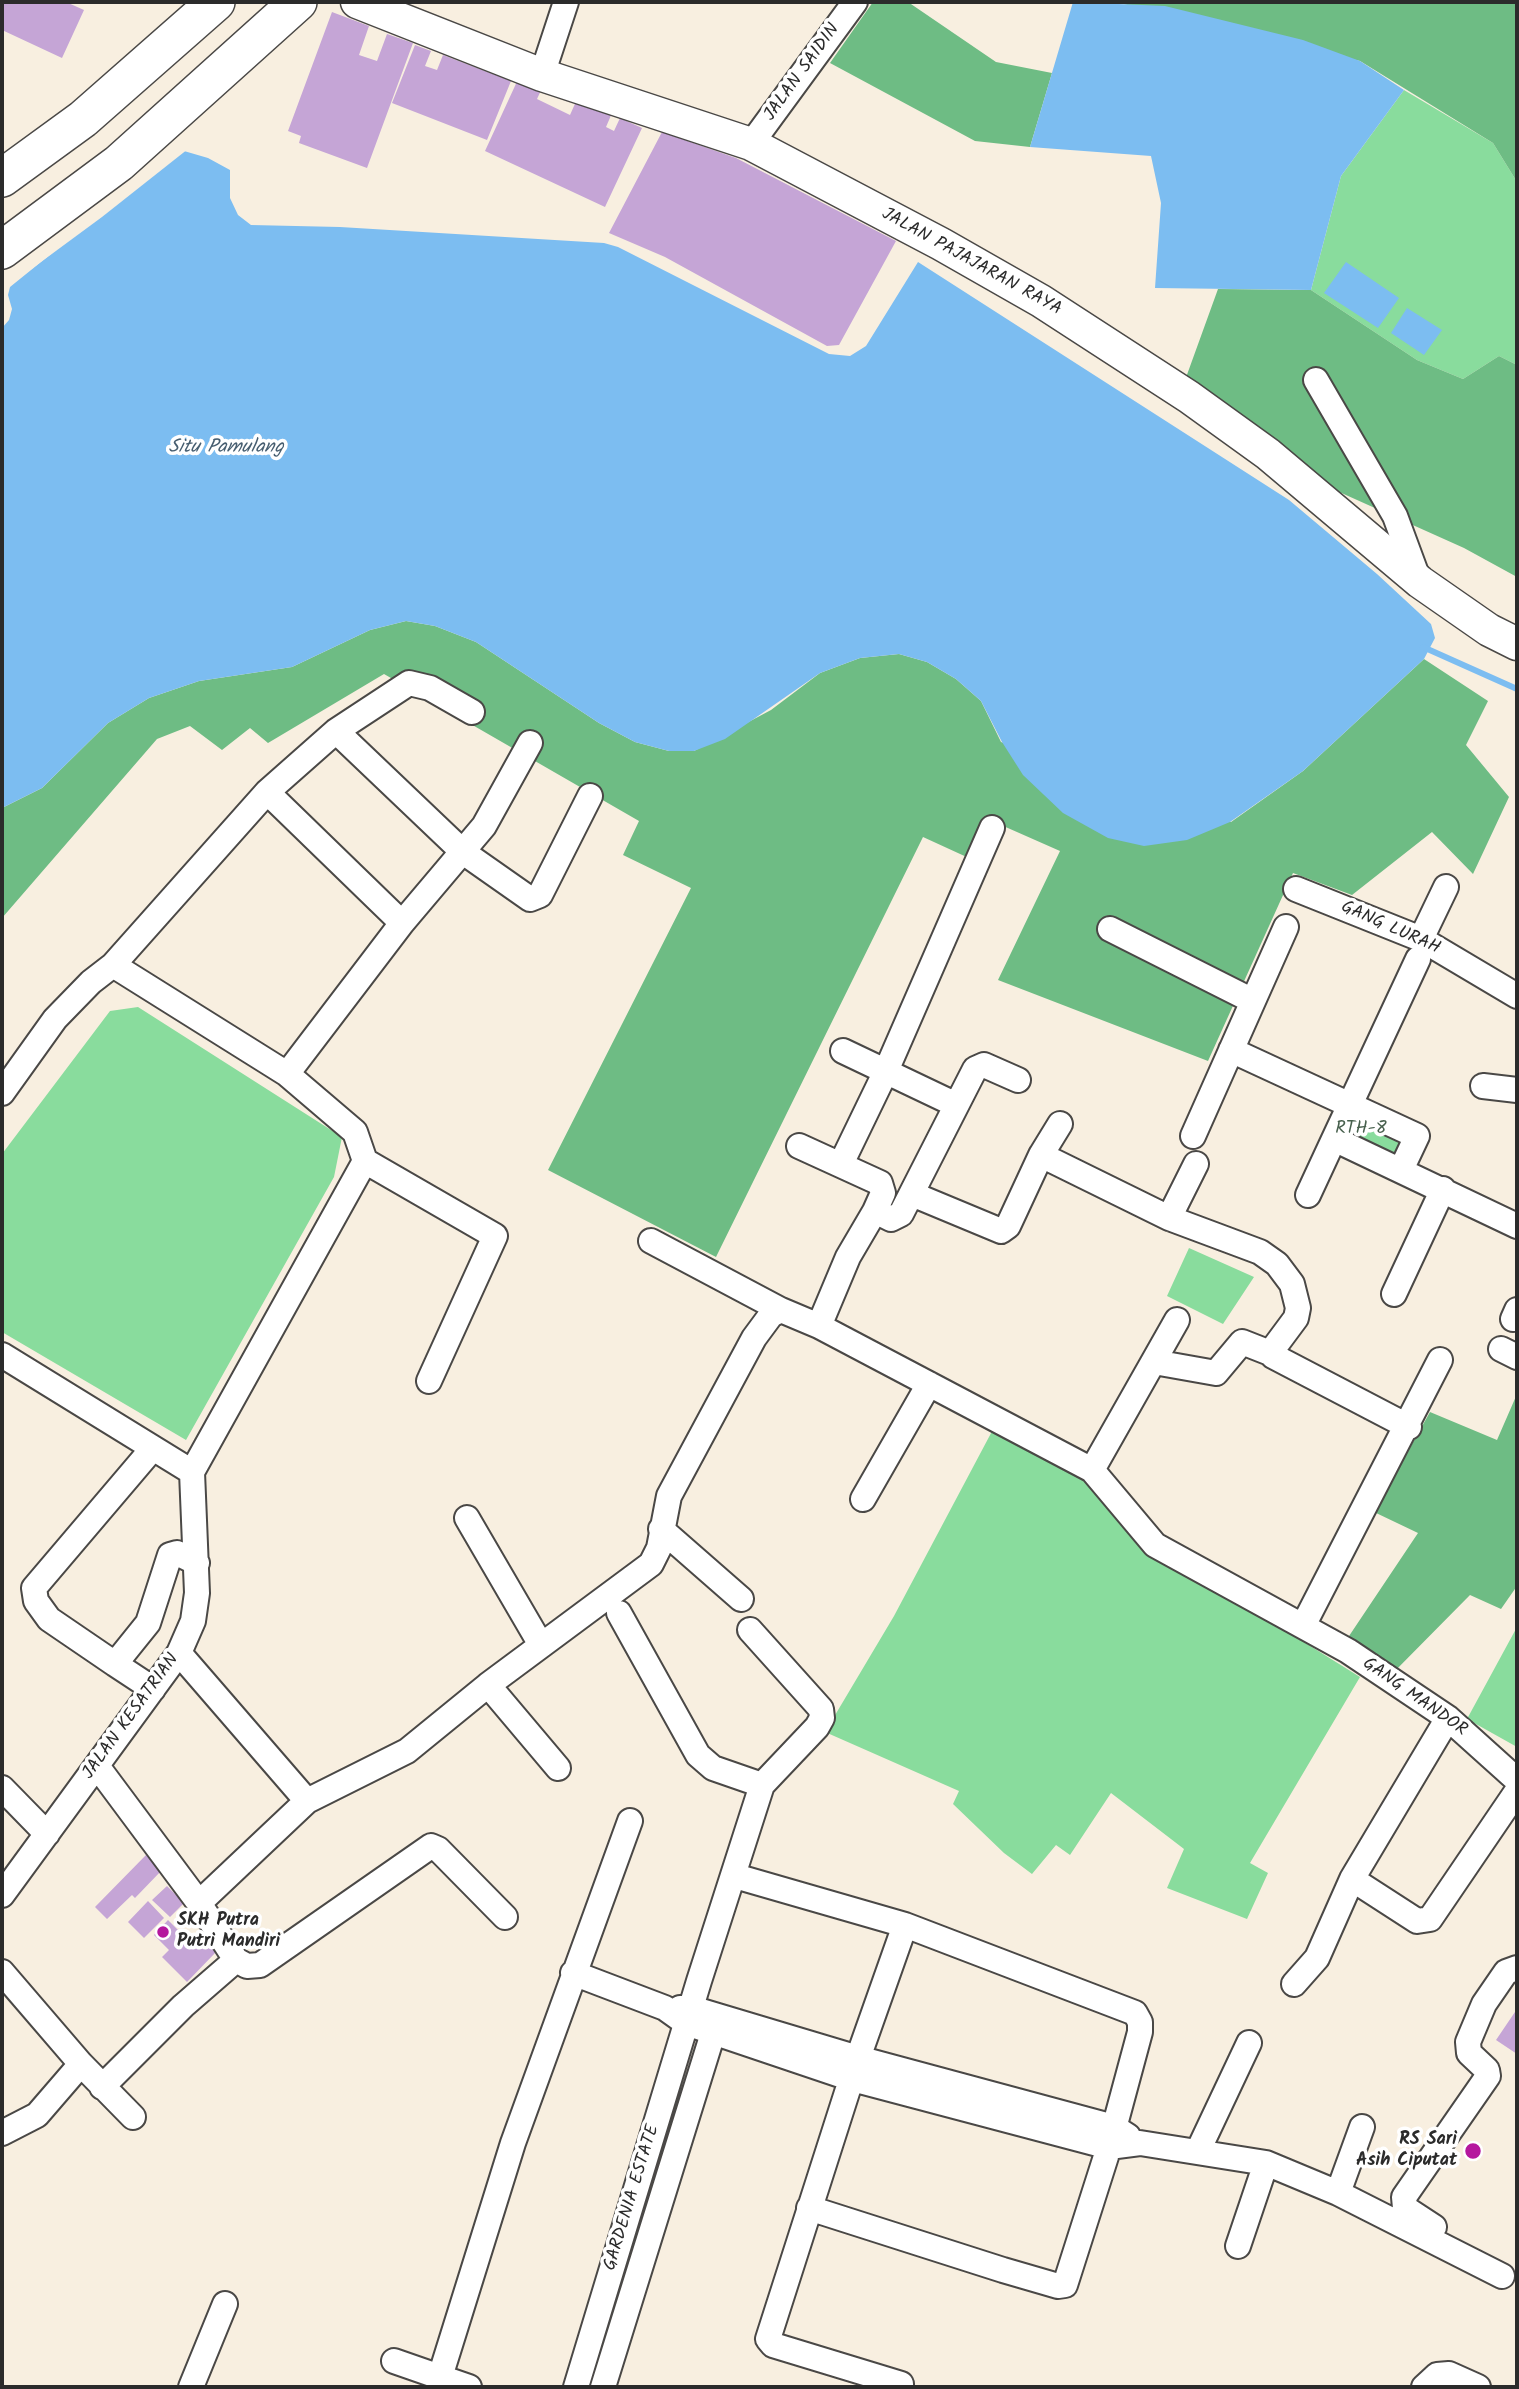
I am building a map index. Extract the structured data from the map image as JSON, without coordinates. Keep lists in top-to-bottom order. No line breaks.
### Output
{"streets":{"main road":["JALAN PAJAJARAN RAYA"],"street":["JALAN SAIDIN","GANG LURAH","GANG MANDOR","JALAN KESATRIAN","GARDENIA ESTATE"]},"crossings":[["JALAN SAIDIN","JALAN PAJAJARAN RAYA"]],"water":["Situ Pamulang"],"parks":["RTH-8"],"places":["SKH Putra Putri Mandiri","RS Sari Asih Ciputat"]}
